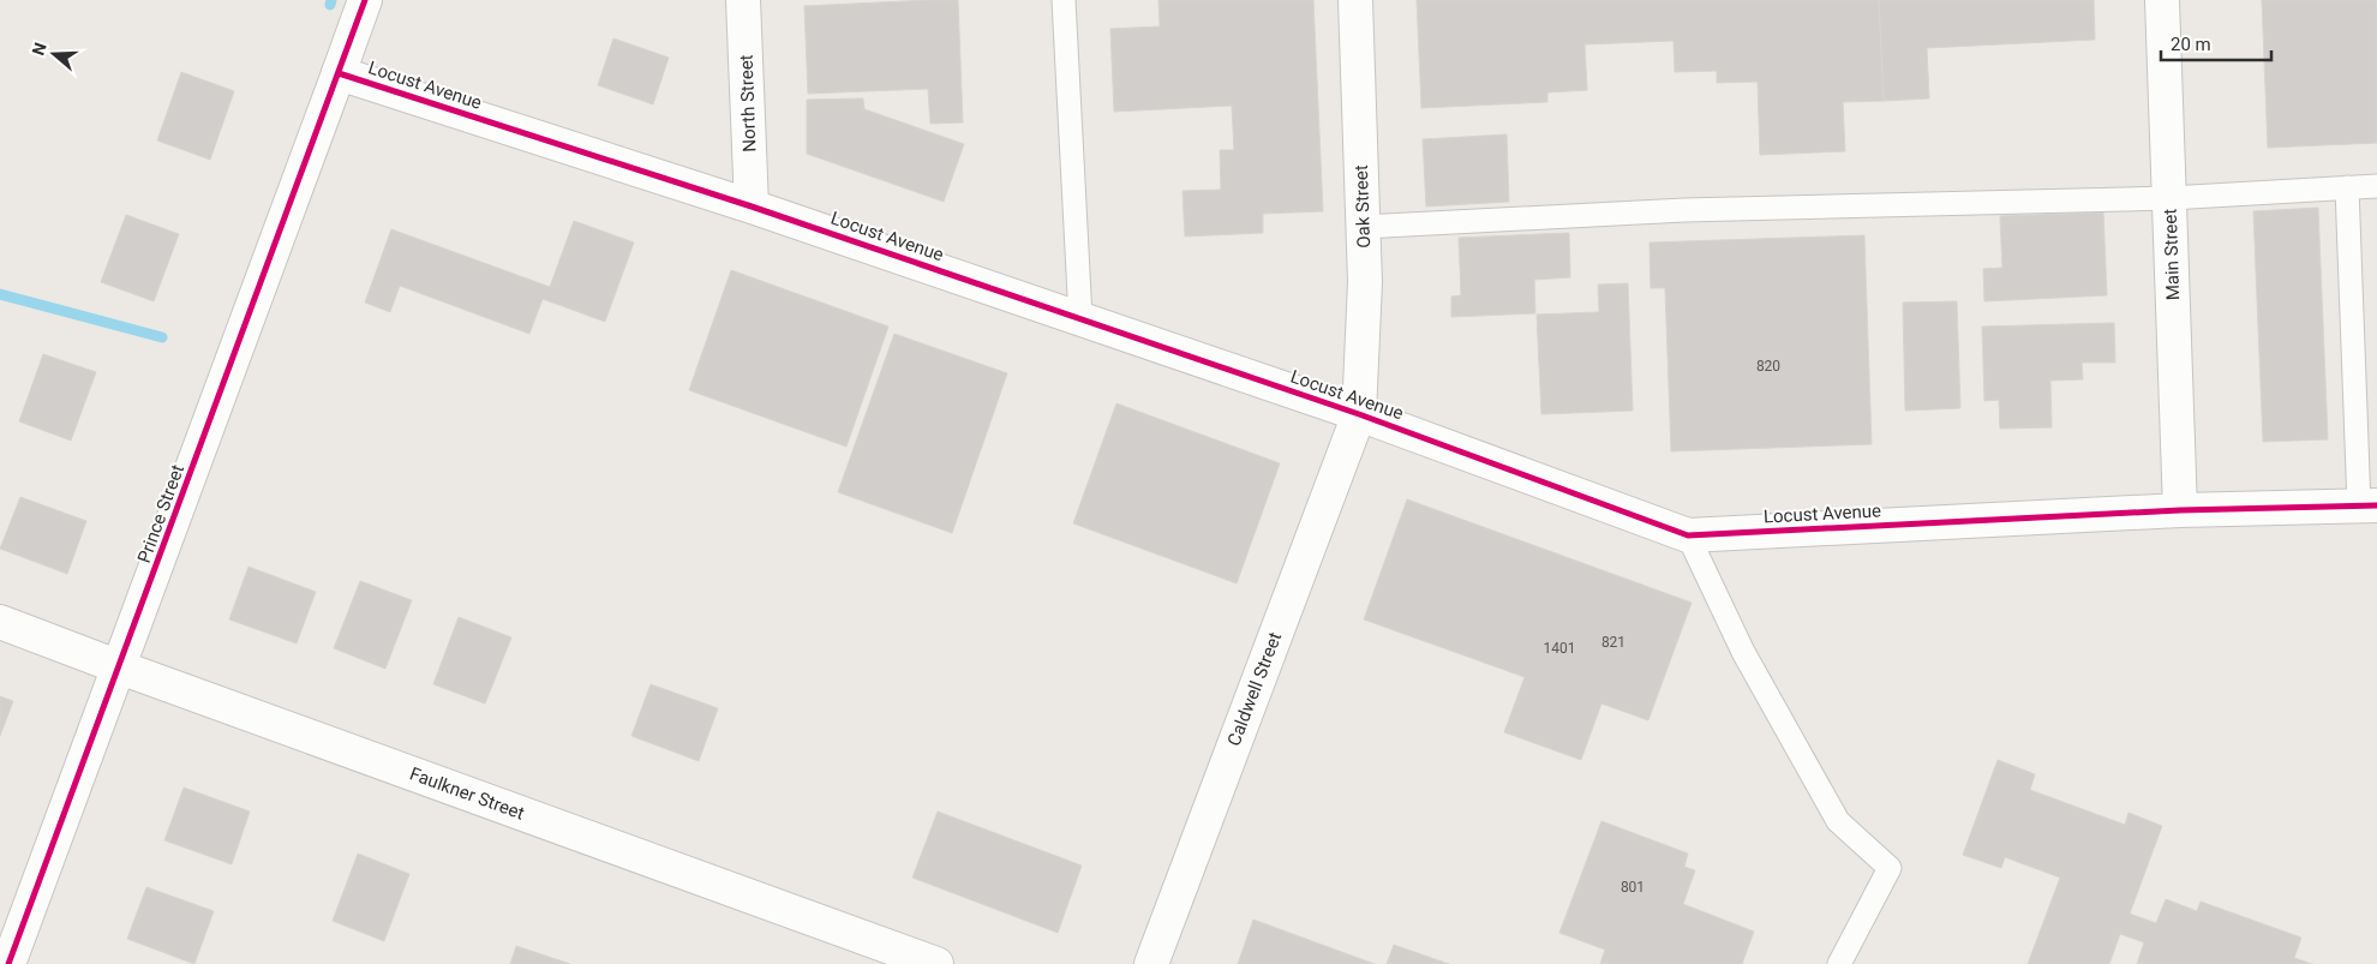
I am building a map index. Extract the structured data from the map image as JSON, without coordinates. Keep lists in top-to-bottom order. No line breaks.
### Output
{"streets":{"street":["Locust Avenue","North Street","Oak Street","Main Street","Prince Street","Caldwell Street","Faulkner Street"]},"crossings":[["Locust Avenue","North Street"],["Locust Avenue","Oak Street"],["Locust Avenue","Main Street"],["Locust Avenue","Prince Street"],["Locust Avenue","Caldwell Street"],["Oak Street","Caldwell Street"],["Prince Street","Faulkner Street"]],"house_numbers":["820","821","1401","801"],"scale_bar":"20 m","north":"left"}
